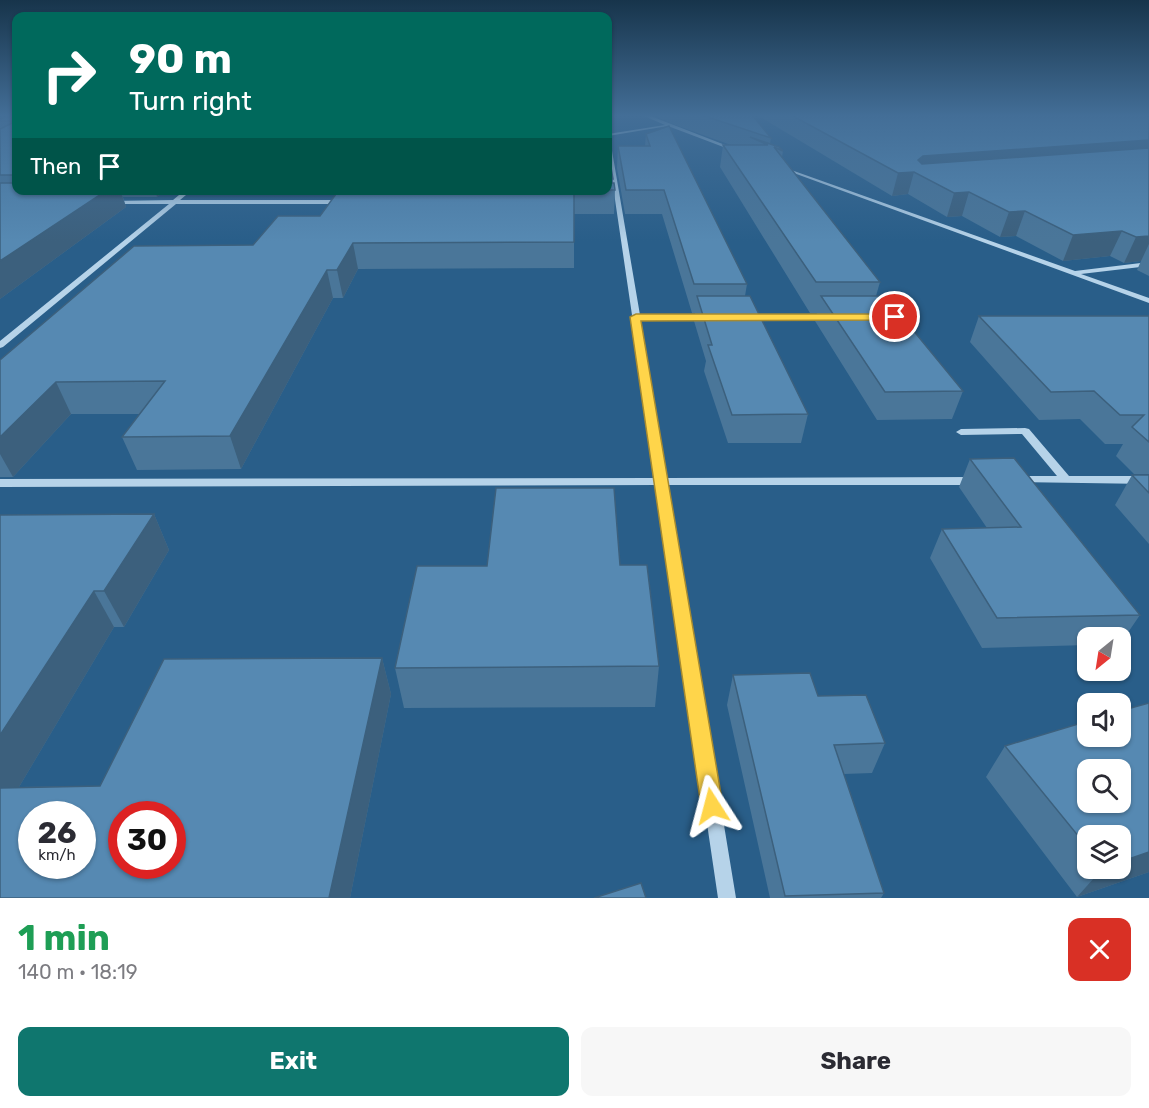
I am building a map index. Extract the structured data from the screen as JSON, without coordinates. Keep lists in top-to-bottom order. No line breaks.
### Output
{"north":"bottom left","page":{"turn":["90 m","Turn right"],"then":"Then","speed":"26 km/h","limit":"30","heading":["1 min","140 m · 18:19"],"buttons":["Exit","Share"]}}
